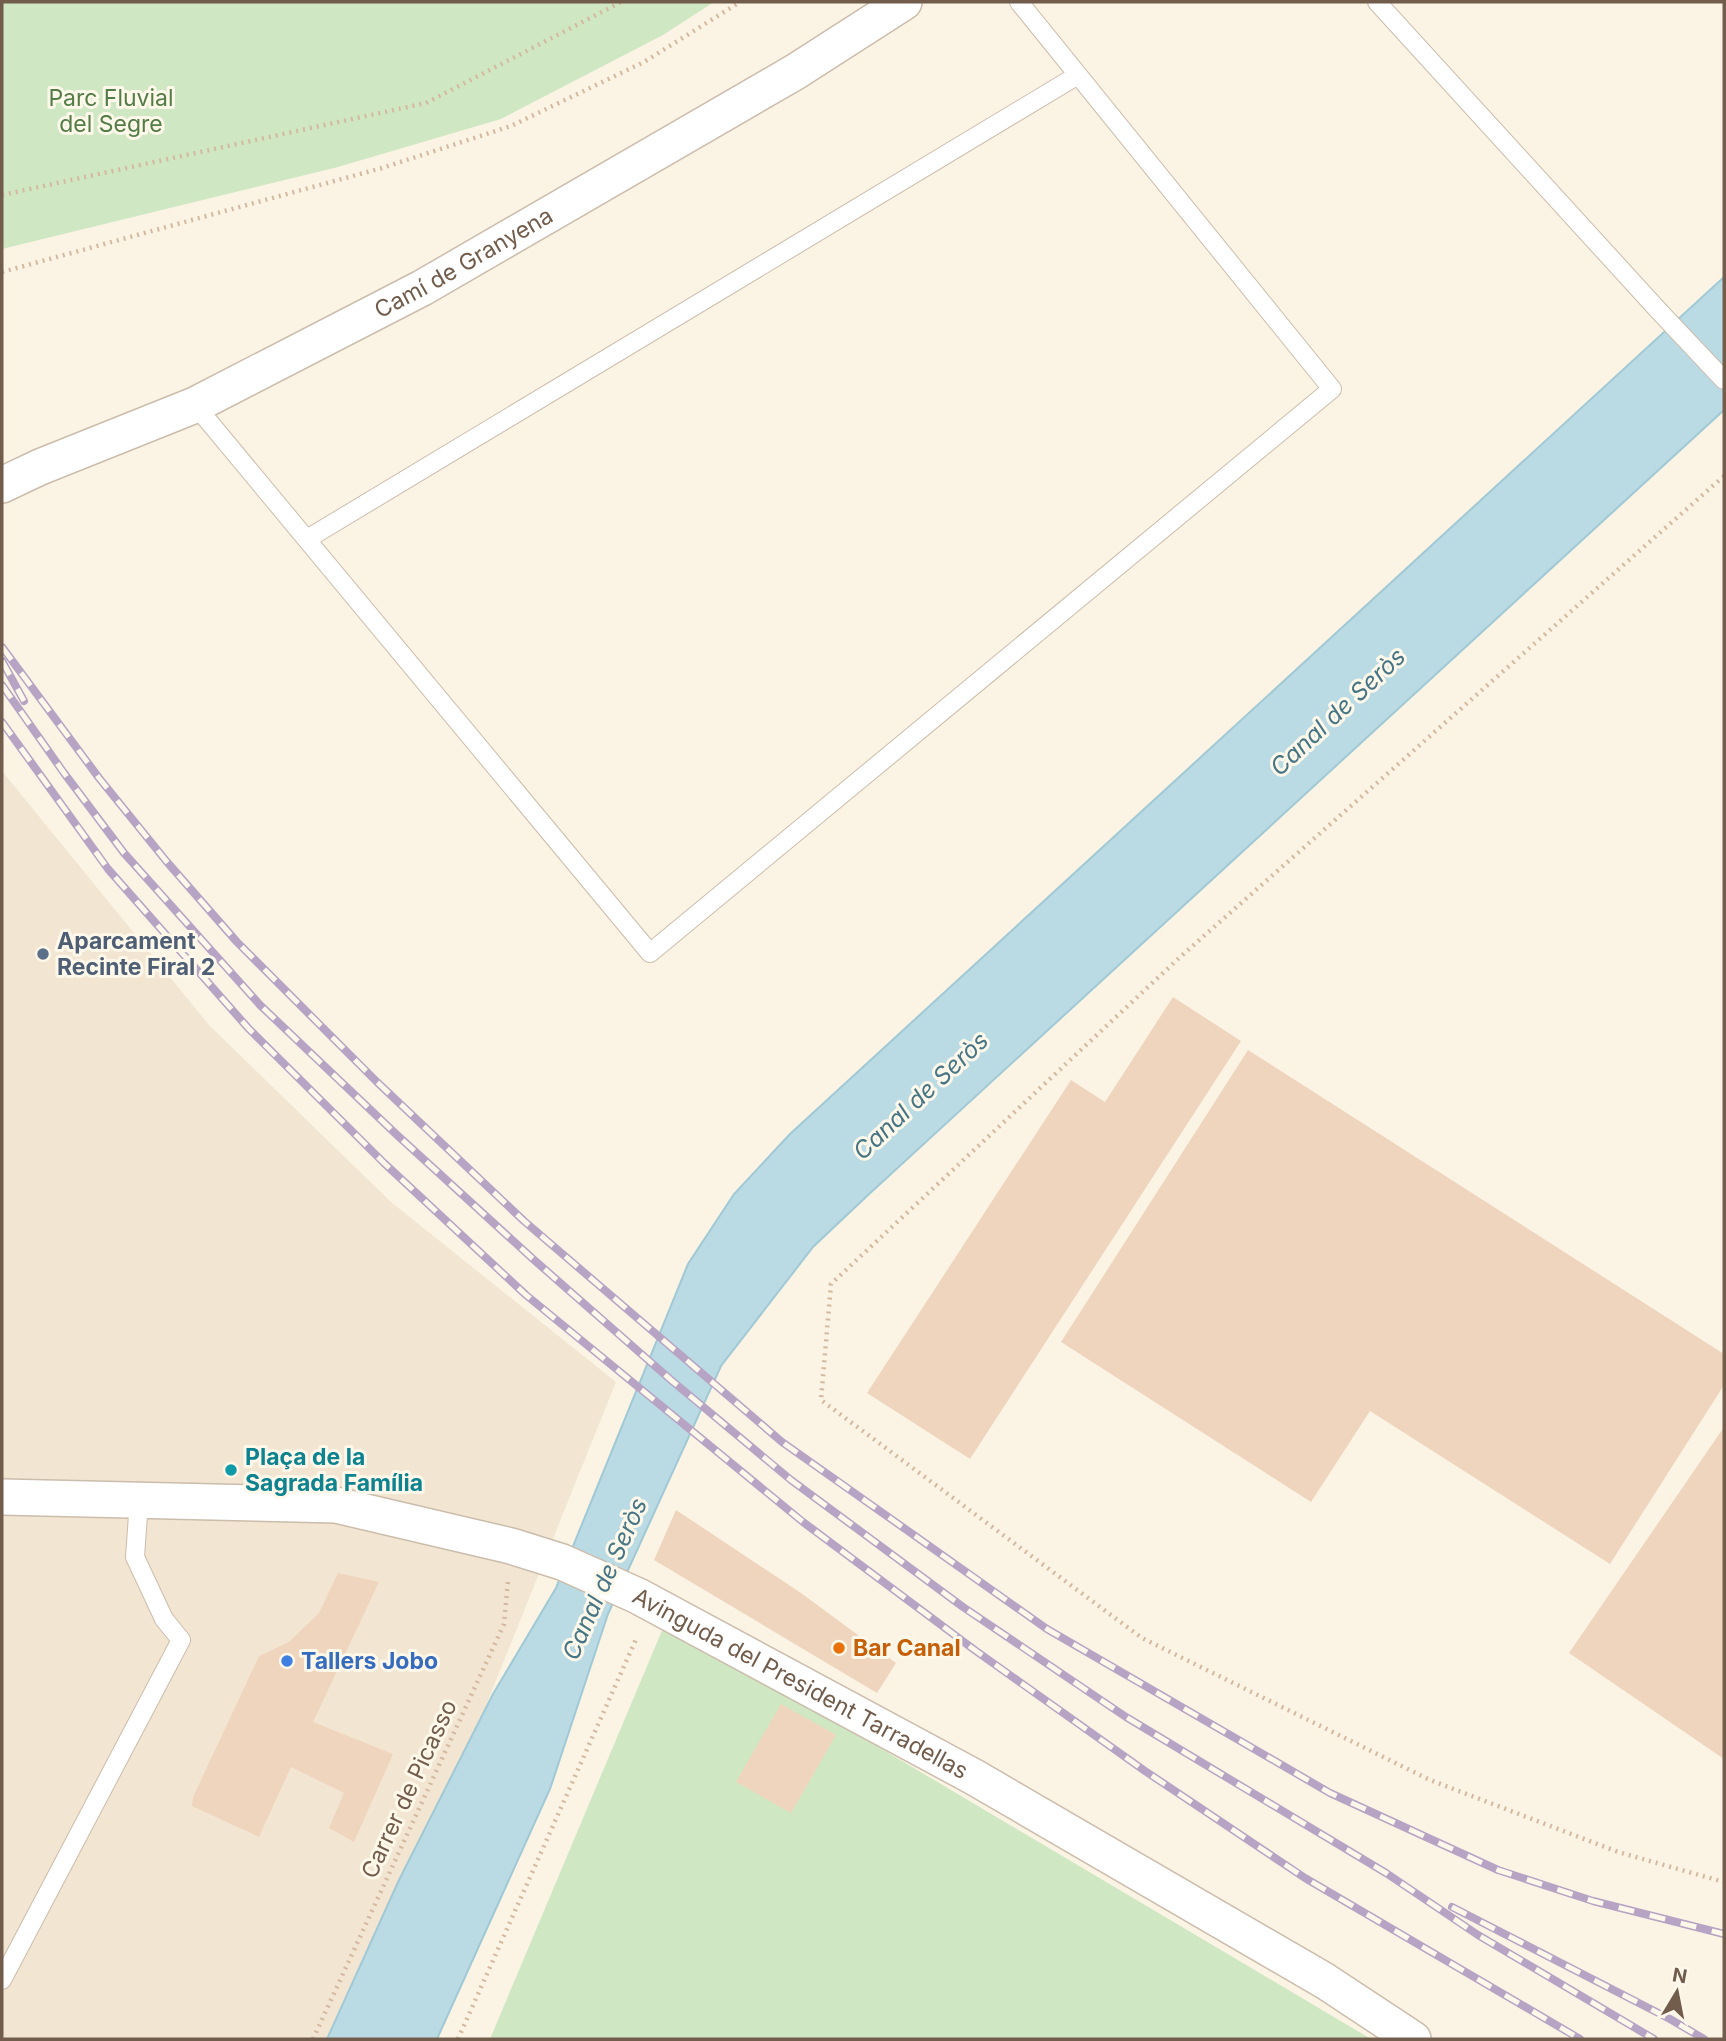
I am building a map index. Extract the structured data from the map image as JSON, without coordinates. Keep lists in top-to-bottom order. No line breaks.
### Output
{"streets":{"street":["Camí de Granyena","Avinguda del President Tarradellas"],"path":["Carrer de Picasso"]},"crossings":[["Avinguda del President Tarradellas","Carrer de Picasso"]],"water":["Canal de Seròs"],"parks":["Parc Fluvial del Segre"],"places":["Aparcament Recinte Firal 2","Plaça de la Sagrada Família","Bar Canal","Tallers Jobo"],"north":"top"}
